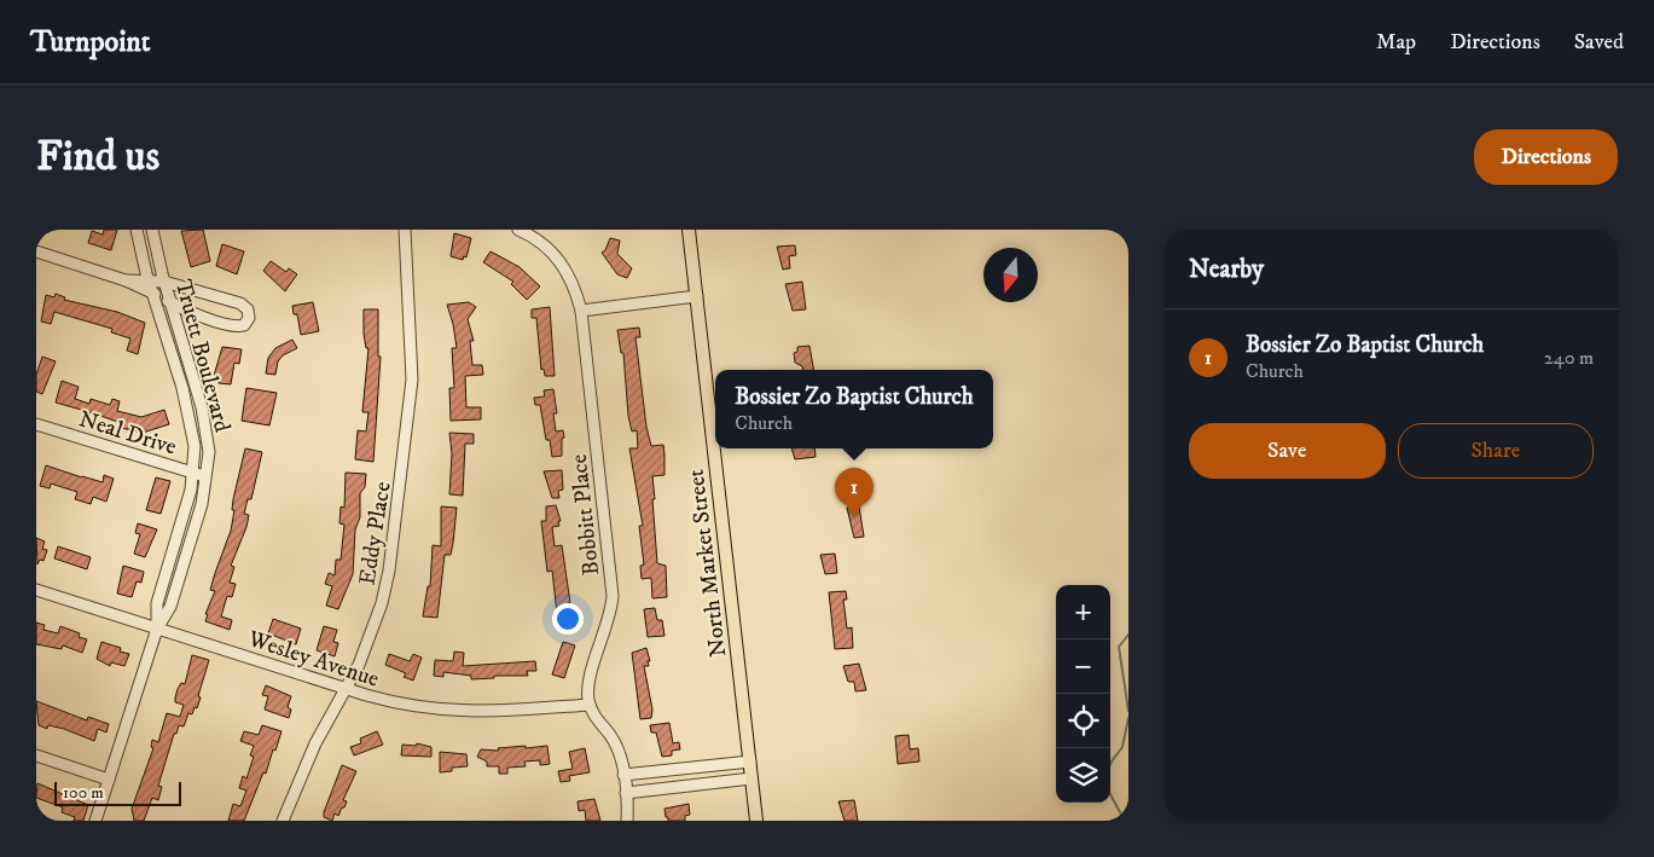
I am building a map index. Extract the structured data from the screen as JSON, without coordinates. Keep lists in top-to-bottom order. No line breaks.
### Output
{"streets":{"main road":["North Market Street"],"street":["Truett Boulevard","Neal Drive","Bobbitt Place","Eddy Place","Wesley Avenue"]},"crossings":[["Truett Boulevard","Neal Drive"],["Truett Boulevard","Wesley Avenue"],["Bobbitt Place","Wesley Avenue"],["Eddy Place","Wesley Avenue"]],"scale_bar":"100 m","north":"bottom","page":{"header":"Turnpoint","nav":["Map","Directions","Saved"],"buttons":["Directions",["Save","Share"]],"title":"Find us","heading":"Nearby","list":[{"mark":"1","name":"Bossier Zo Baptist Church","note":"Church","value":"240 m"}],"popup":["Bossier Zo Baptist Church","Church"],"pins":"1","map_buttons":["+","−"],"scale":"100 m"}}
